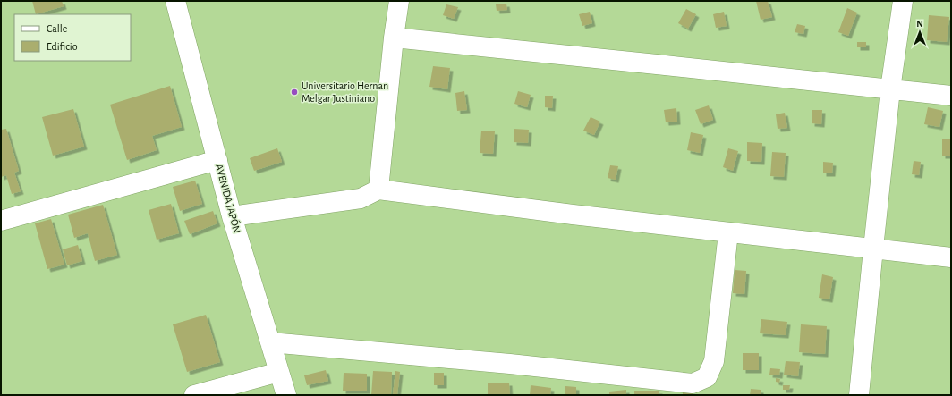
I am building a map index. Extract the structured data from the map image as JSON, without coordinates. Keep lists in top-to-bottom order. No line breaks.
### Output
{"streets":{"street":["AVENIDA JAPÓN"]},"places":["Universitario Hernan Melgar Justiniano"],"legend":["Calle","Edificio"],"north":"top"}
